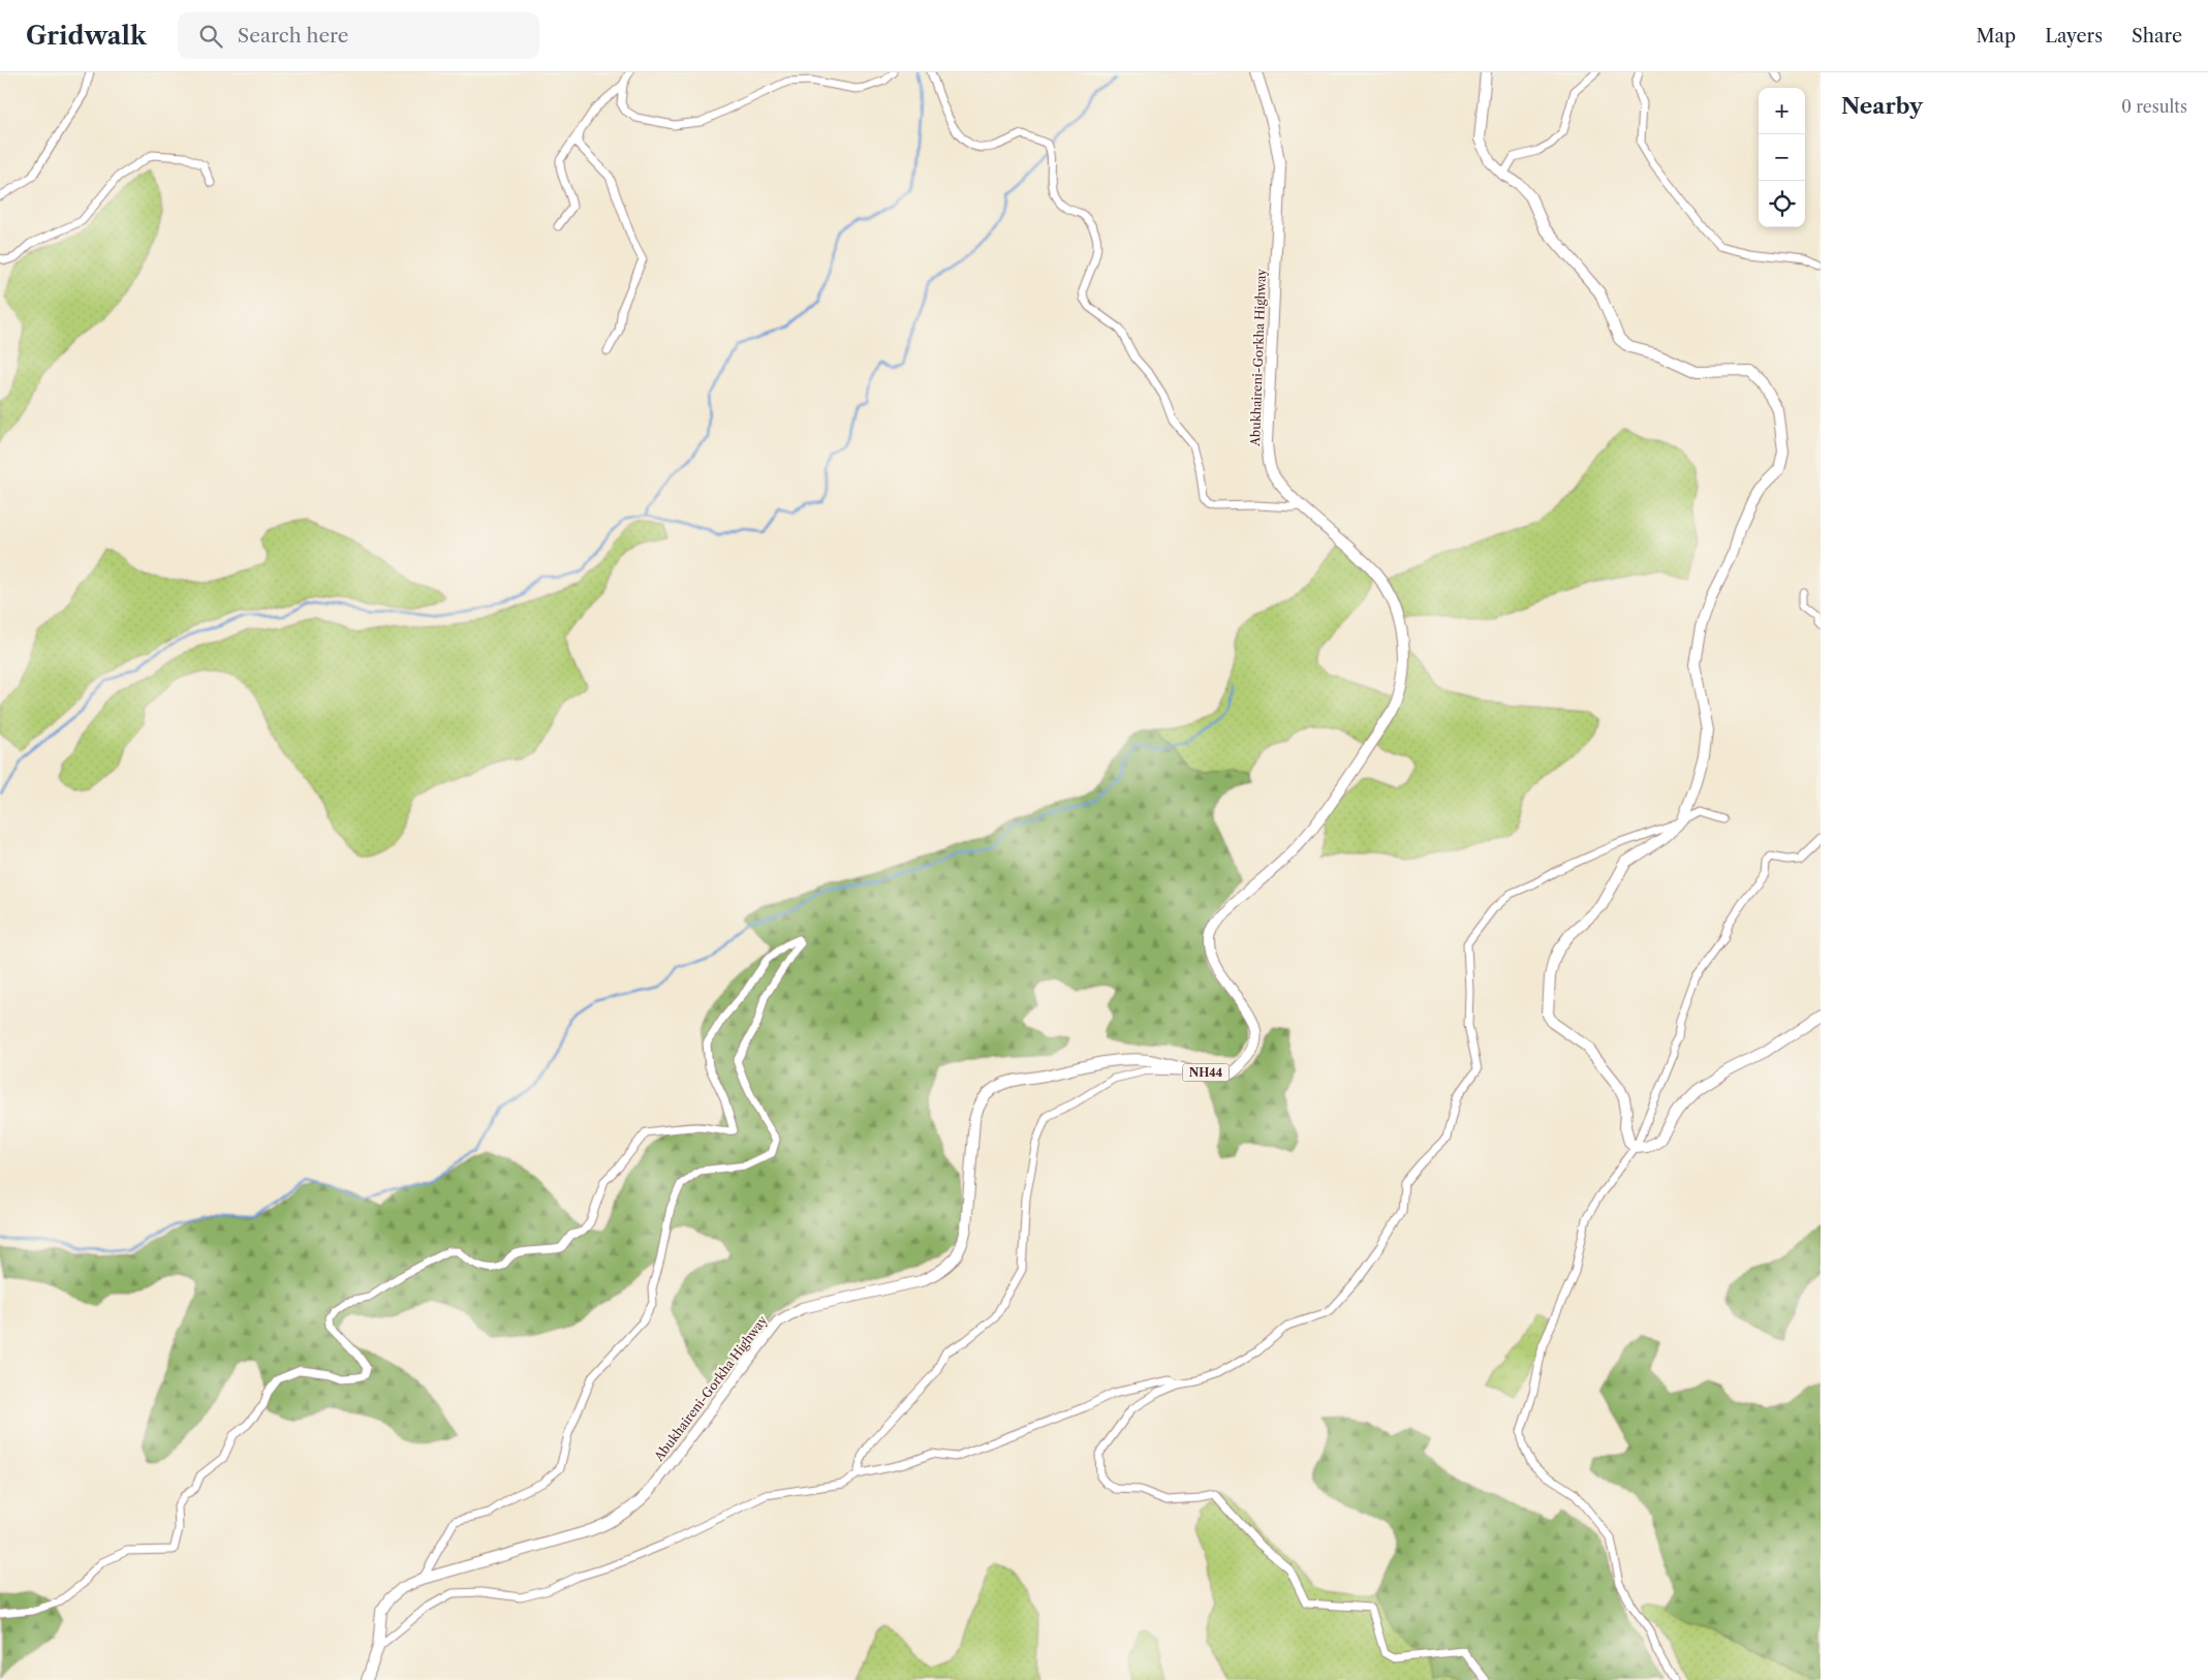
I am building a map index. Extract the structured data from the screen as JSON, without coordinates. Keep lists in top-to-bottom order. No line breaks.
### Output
{"streets":{"main road":["Abukhaireni-Gorkha Highway","NH44"]},"page":{"header":"Gridwalk","search":"Search here","nav":["Map","Layers","Share"],"heading":["Nearby","0 results"],"map_buttons":["+","−"]}}
